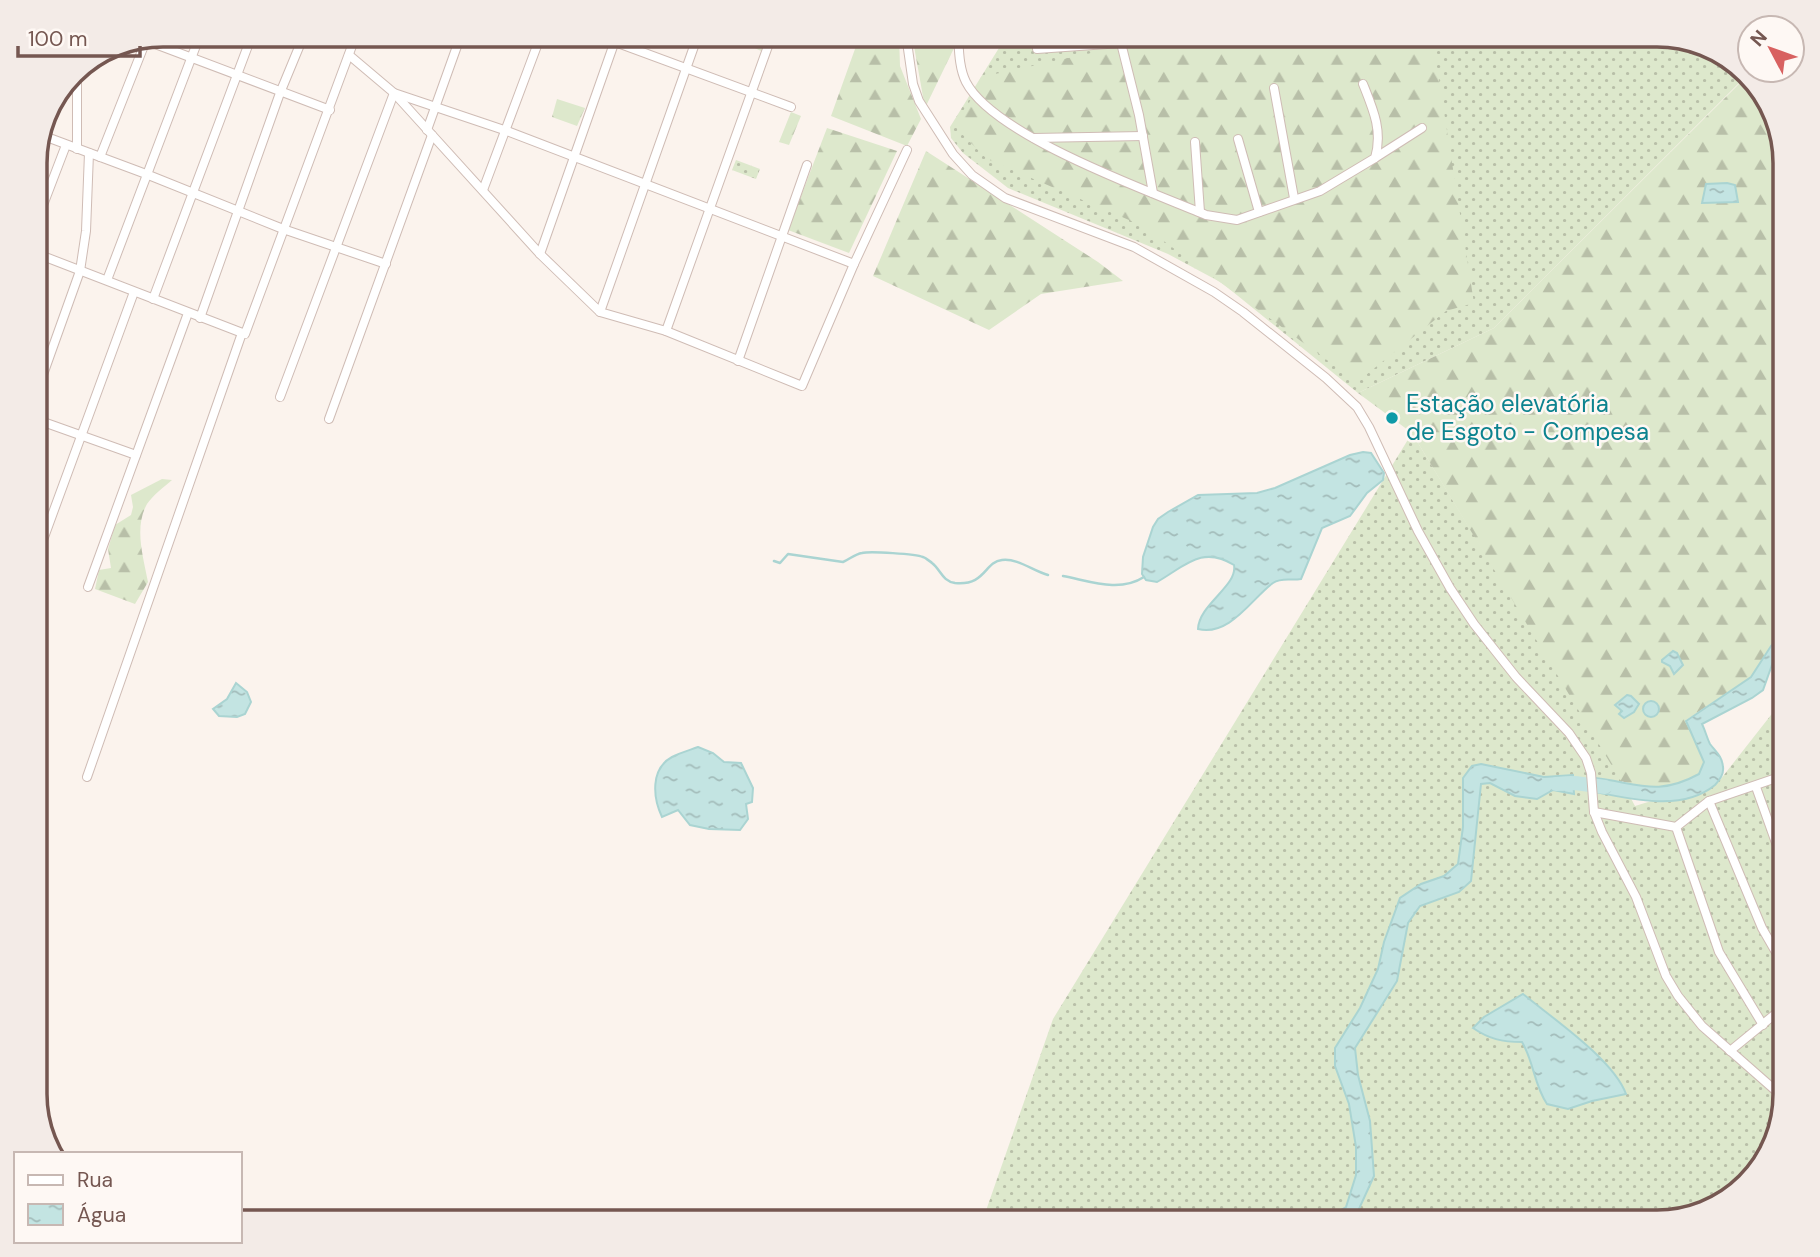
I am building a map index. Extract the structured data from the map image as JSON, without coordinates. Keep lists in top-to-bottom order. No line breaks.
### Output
{"places":["Estação elevatória de Esgoto - Compesa"],"legend":["Rua","Água"],"scale_bar":"100 m","north":"top left"}
